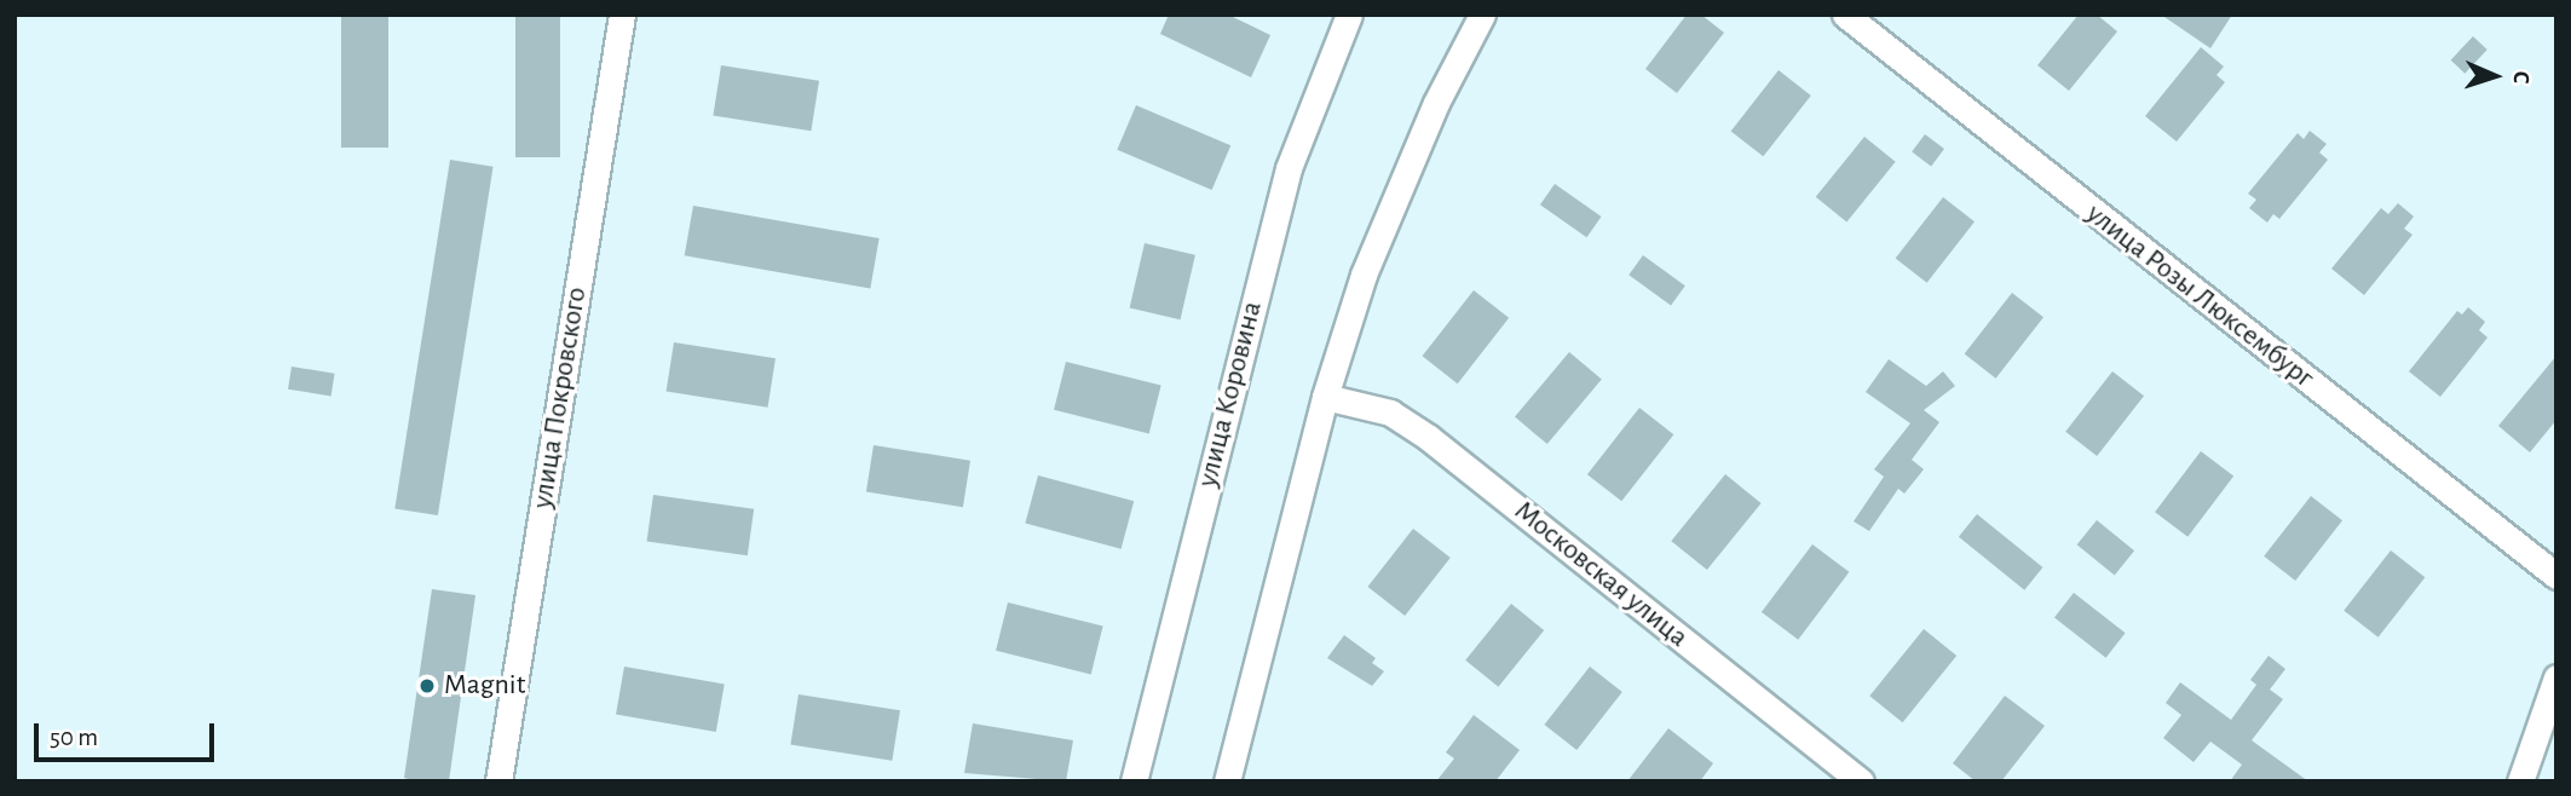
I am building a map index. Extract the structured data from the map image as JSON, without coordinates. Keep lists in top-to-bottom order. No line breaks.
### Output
{"streets":{"street":["улица Розы Люксембург","улица Коровина","улица Покровского","Московская улица"]},"places":["Magnit"],"scale_bar":"50 m","north":"right"}
